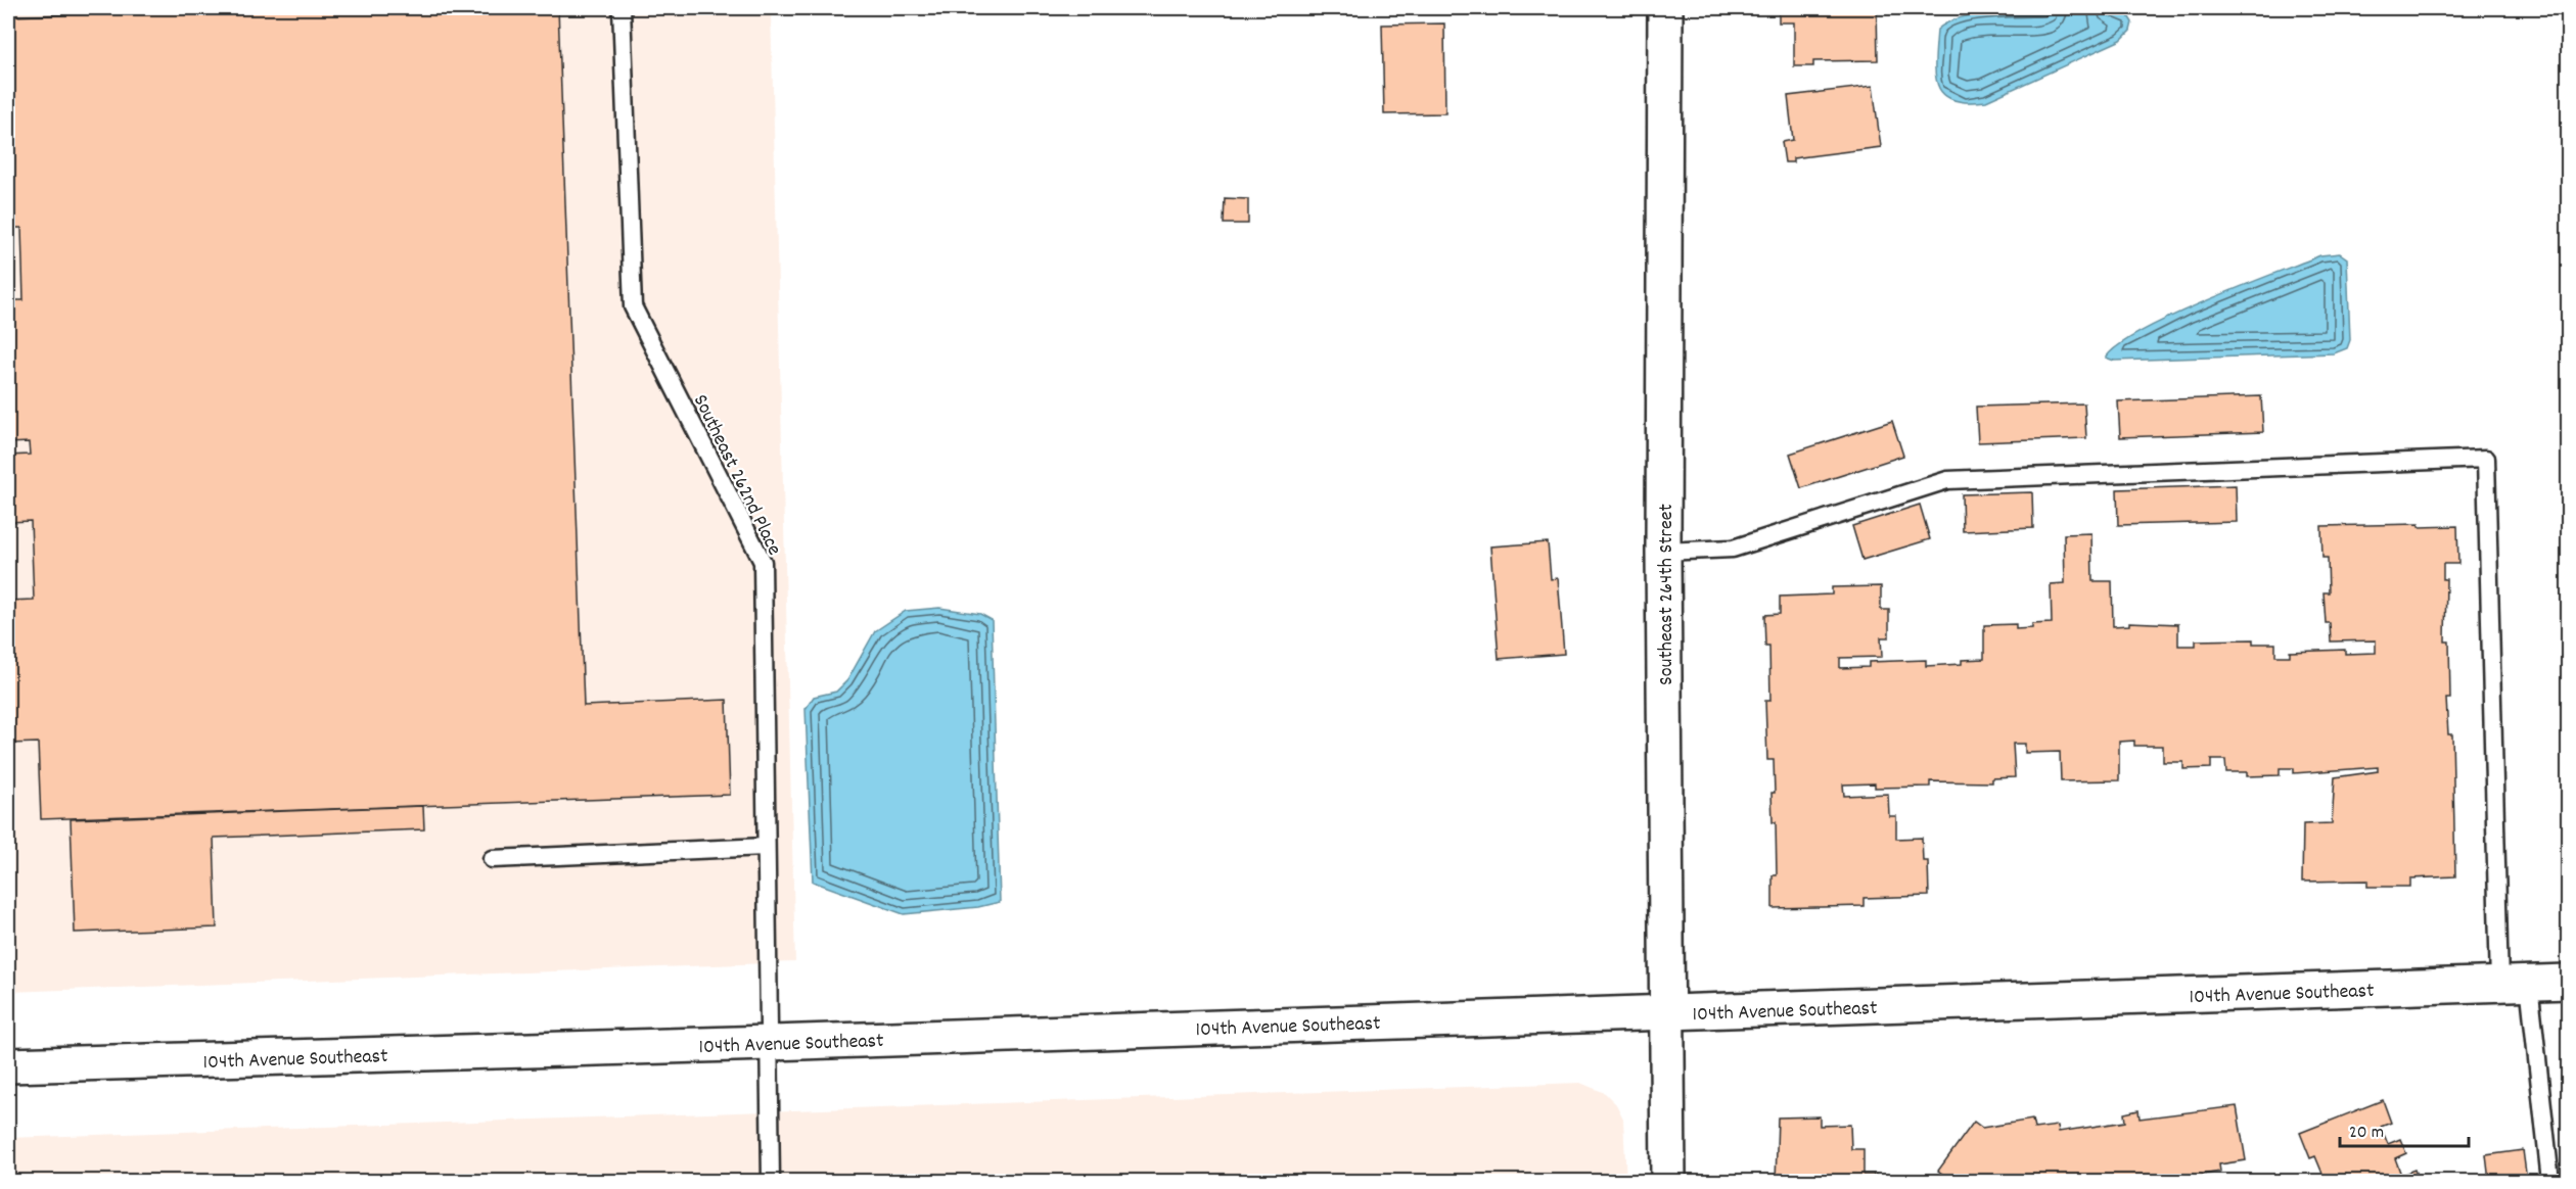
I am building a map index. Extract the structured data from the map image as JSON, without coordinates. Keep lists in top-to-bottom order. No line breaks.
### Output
{"streets":{"street":["Southeast 264th Street","104th Avenue Southeast"],"lane":["Southeast 262nd Place"]},"crossings":[["Southeast 262nd Place","104th Avenue Southeast"],["Southeast 264th Street","104th Avenue Southeast"]],"scale_bar":"20 m"}
